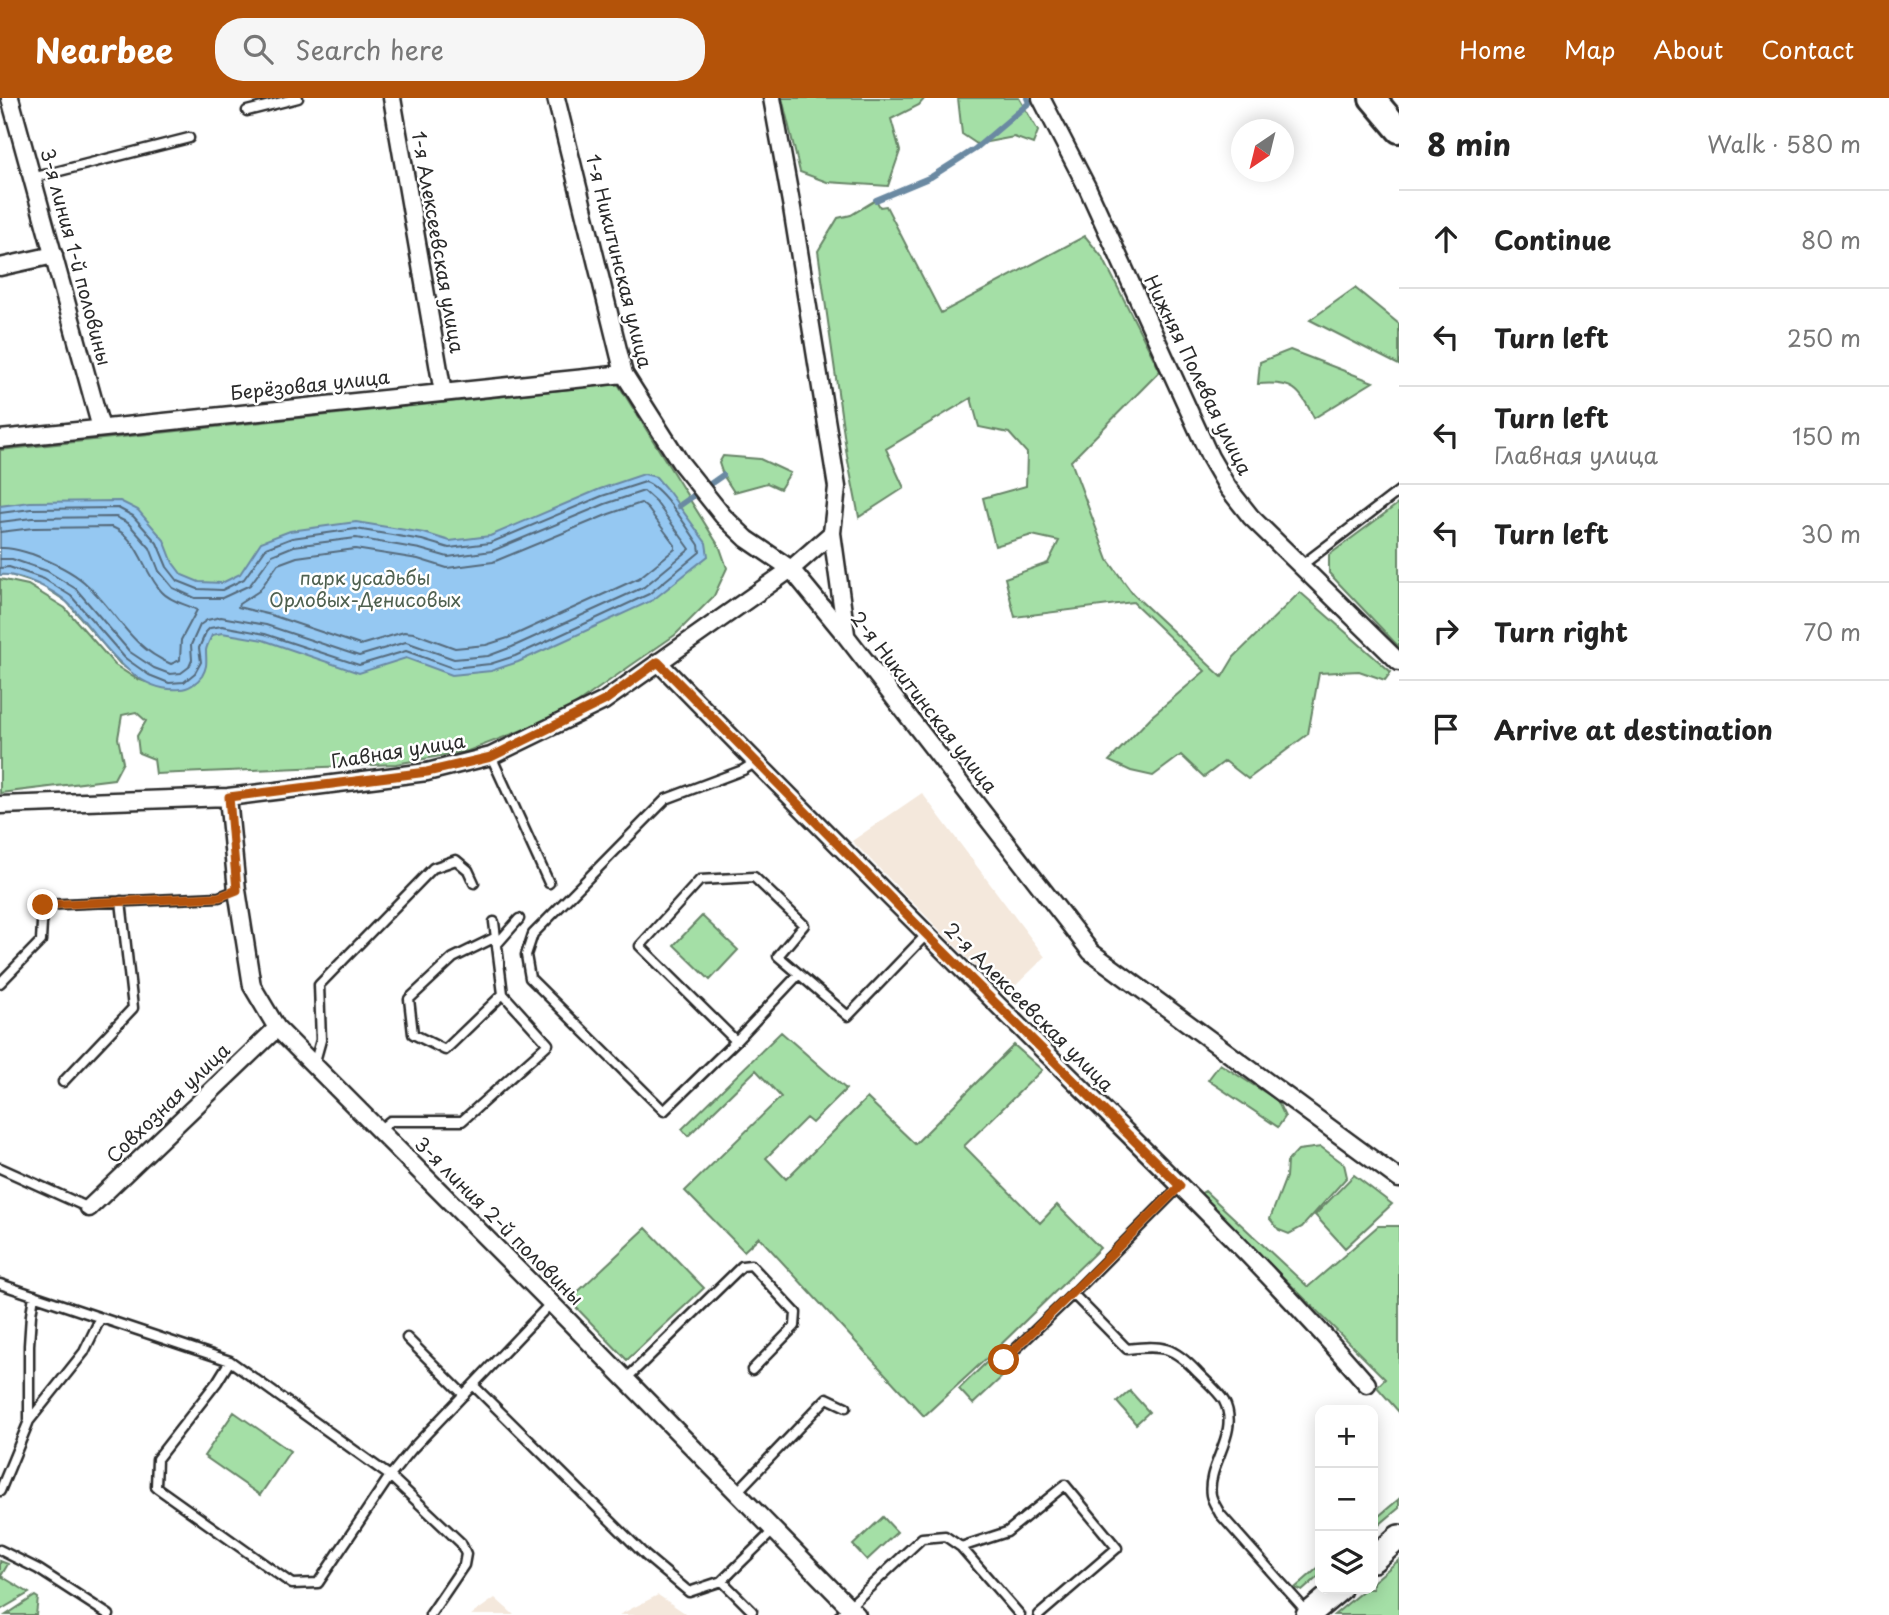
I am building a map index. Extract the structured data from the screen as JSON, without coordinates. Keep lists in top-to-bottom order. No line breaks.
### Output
{"streets":{"street":["1-я Алексеевская улица","3-я линия 1-й половины","1-я Никитинская улица","Нижняя Полевая улица","Берёзовая улица","2-я Никитинская улица","Главная улица","2-я Алексеевская улица","Совхозная улица","3-я линия 2-й половины"]},"crossings":[["1-я Алексеевская улица","Берёзовая улица"],["3-я линия 1-й половины","Берёзовая улица"],["1-я Никитинская улица","Берёзовая улица"],["1-я Никитинская улица","2-я Никитинская улица"],["1-я Никитинская улица","Главная улица"],["2-я Никитинская улица","Главная улица"],["Главная улица","2-я Алексеевская улица"],["Главная улица","3-я линия 2-й половины"],["Совхозная улица","3-я линия 2-й половины"]],"parks":["парк усадьбы Орловых-Денисовых"],"north":"bottom left","page":{"header":"Nearbee","search":"Search here","nav":["Home","Map","About","Contact"],"heading":["8 min","Walk · 580 m"],"list":[["Continue","80 m"],["Turn left","250 m"],["Turn left","Главная улица","150 m"],["Turn left","30 m"],["Turn right","70 m"],"Arrive at destination"],"map_buttons":["+","−"]}}
